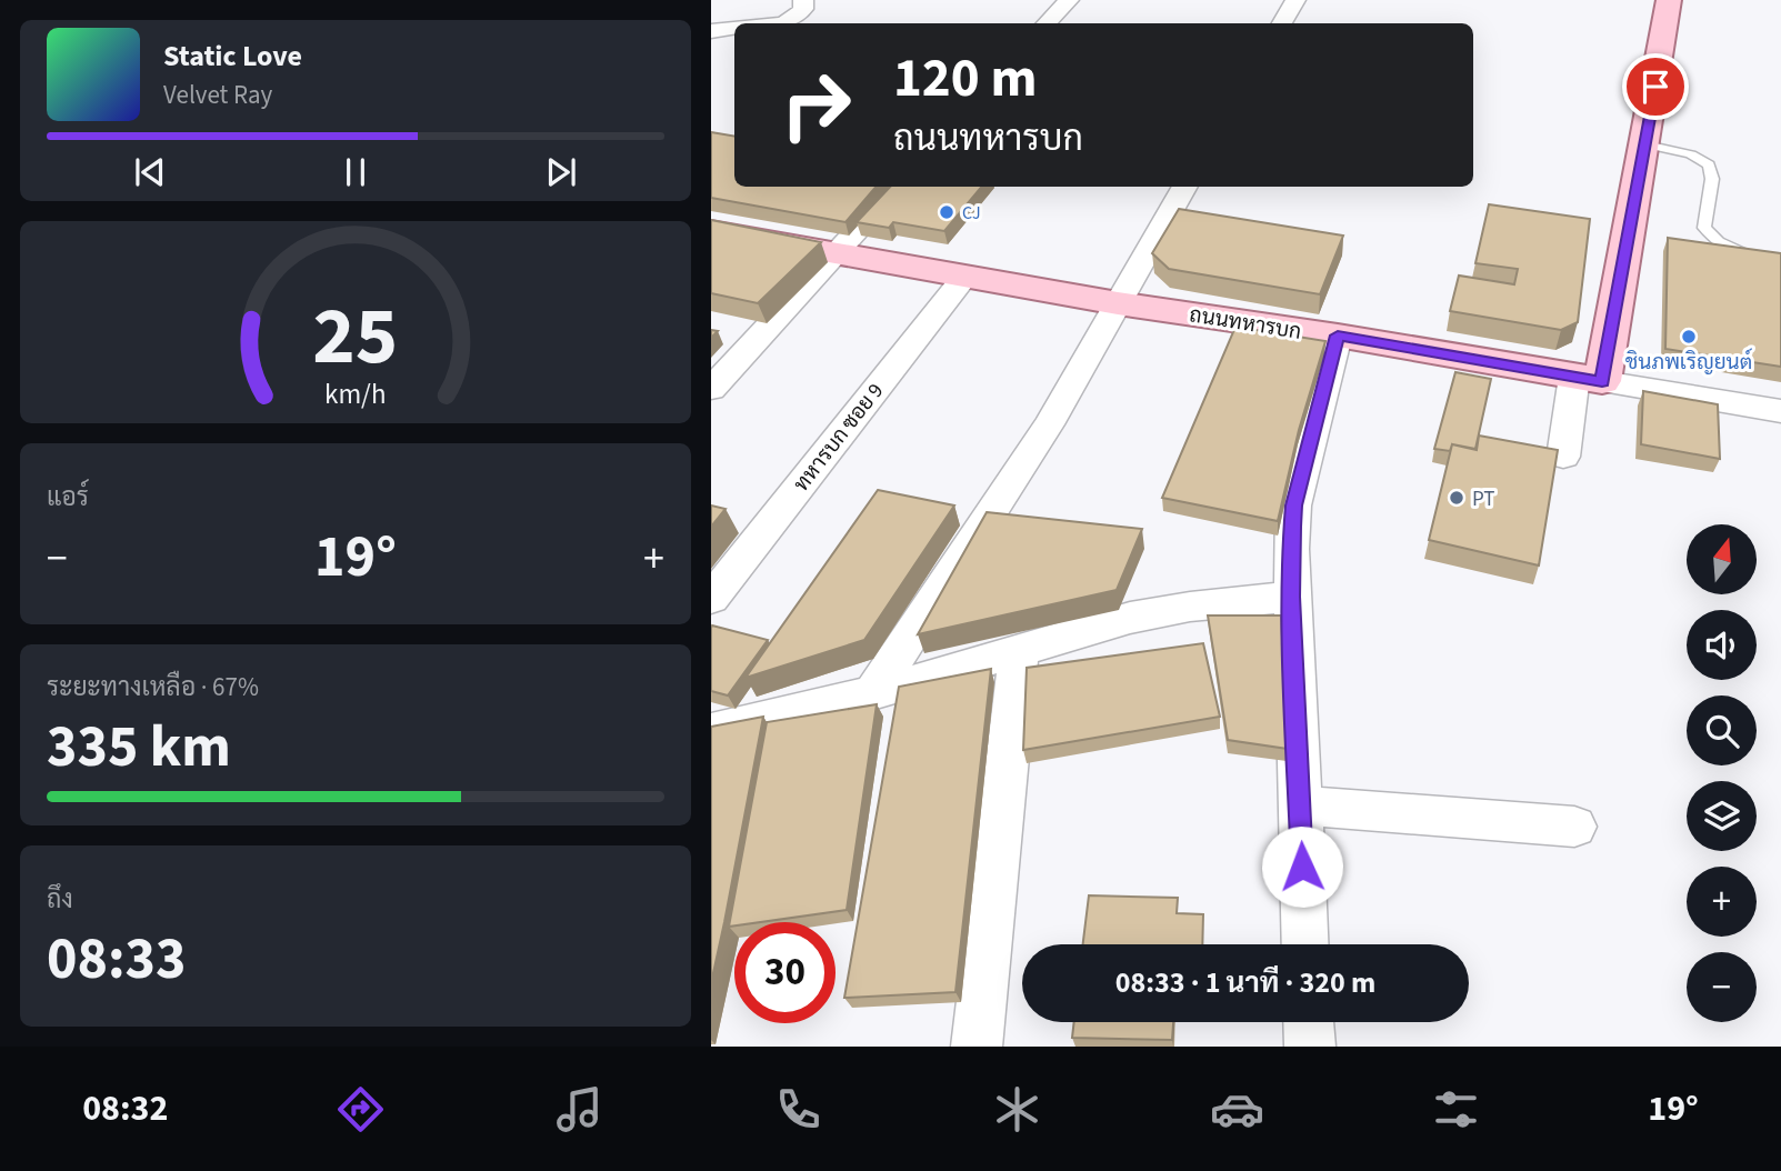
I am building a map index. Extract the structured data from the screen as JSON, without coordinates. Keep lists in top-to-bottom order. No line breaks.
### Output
{"streets":{"main road":["ถนนทหารบก"],"street":["ทหารบก ซอย 9"]},"crossings":[["ถนนทหารบก","ทหารบก ซอย 9"]],"places":["CJ","ชินภพเริญยนต์","PT"],"north":"top","page":{"turn":["120 m","ถนนทหารบก"],"song":["Static Love","Velvet Ray"],"tile":["แอร์",["ระยะทางเหลือ · 67%","335 km"],["ถึง","08:33"]],"map_buttons":["+","−"],"heat":["−","19°","+"],"limit":"30","trip":"08:33 · 1 นาที · 320 m","tabs":["08:32","19°"],"gauge":["25","km/h"]}}
